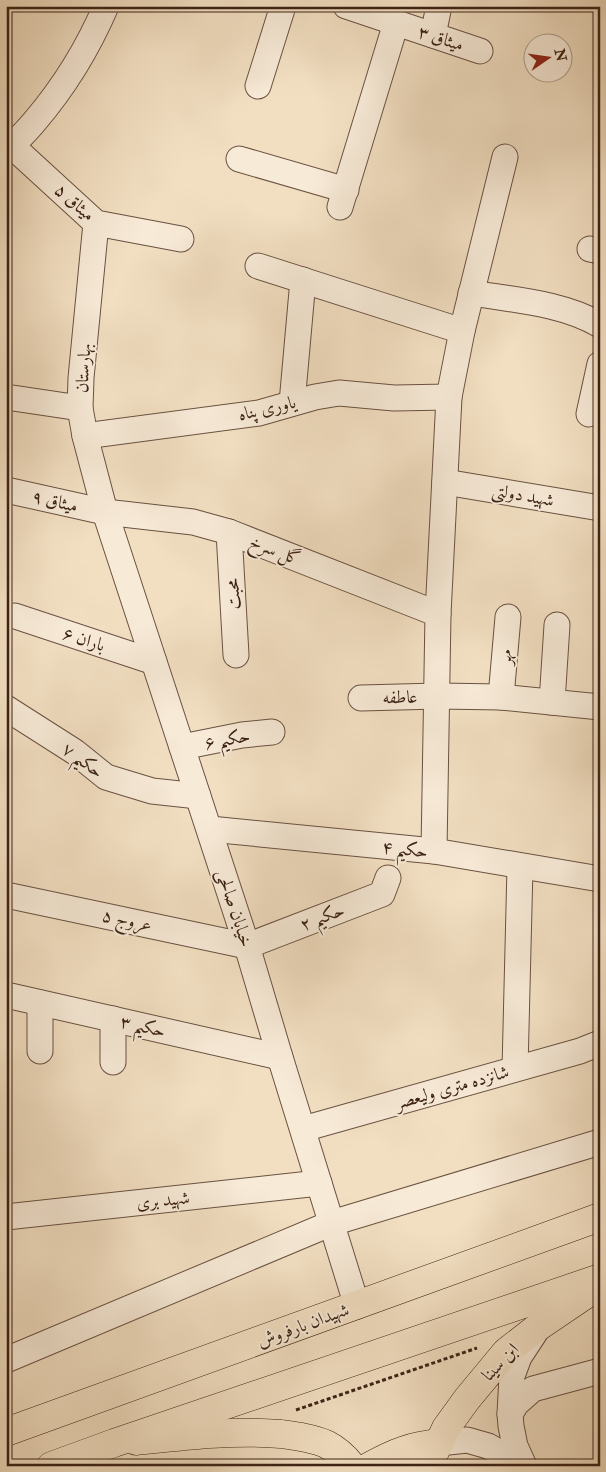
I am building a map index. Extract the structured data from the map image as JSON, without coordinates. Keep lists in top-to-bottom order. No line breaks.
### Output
{"streets":{"main road":["شهیدان بارفروش","ابن سینا"],"street":["میثاق ۳","میثاق ۵","بهارستان","یاوری پناه","شهید دولتی","میثاق ۹","گل سرخ","محبت","باران ۶","مهر","عاطفه","حکیم ۶","حکیم ۷","حکیم ۴","خیابان صالحی","حکیم ۲","عروج ۵","حکیم ۳","شانزده متری ولیعصر","شهید بری"]},"crossings":[["میثاق ۵","بهارستان"],["بهارستان","یاوری پناه"],["بهارستان","میثاق ۹"],["بهارستان","گل سرخ"],["بهارستان","خیابان صالحی"],["میثاق ۹","گل سرخ"],["میثاق ۹","خیابان صالحی"],["گل سرخ","محبت"],["گل سرخ","خیابان صالحی"],["باران ۶","خیابان صالحی"],["حکیم ۶","خیابان صالحی"],["حکیم ۷","خیابان صالحی"],["حکیم ۴","خیابان صالحی"],["خیابان صالحی","حکیم ۲"],["خیابان صالحی","عروج ۵"],["خیابان صالحی","حکیم ۳"],["خیابان صالحی","شانزده متری ولیعصر"],["خیابان صالحی","شهید بری"],["خیابان صالحی","شهیدان بارفروش"],["حکیم ۲","عروج ۵"]],"north":"right"}
